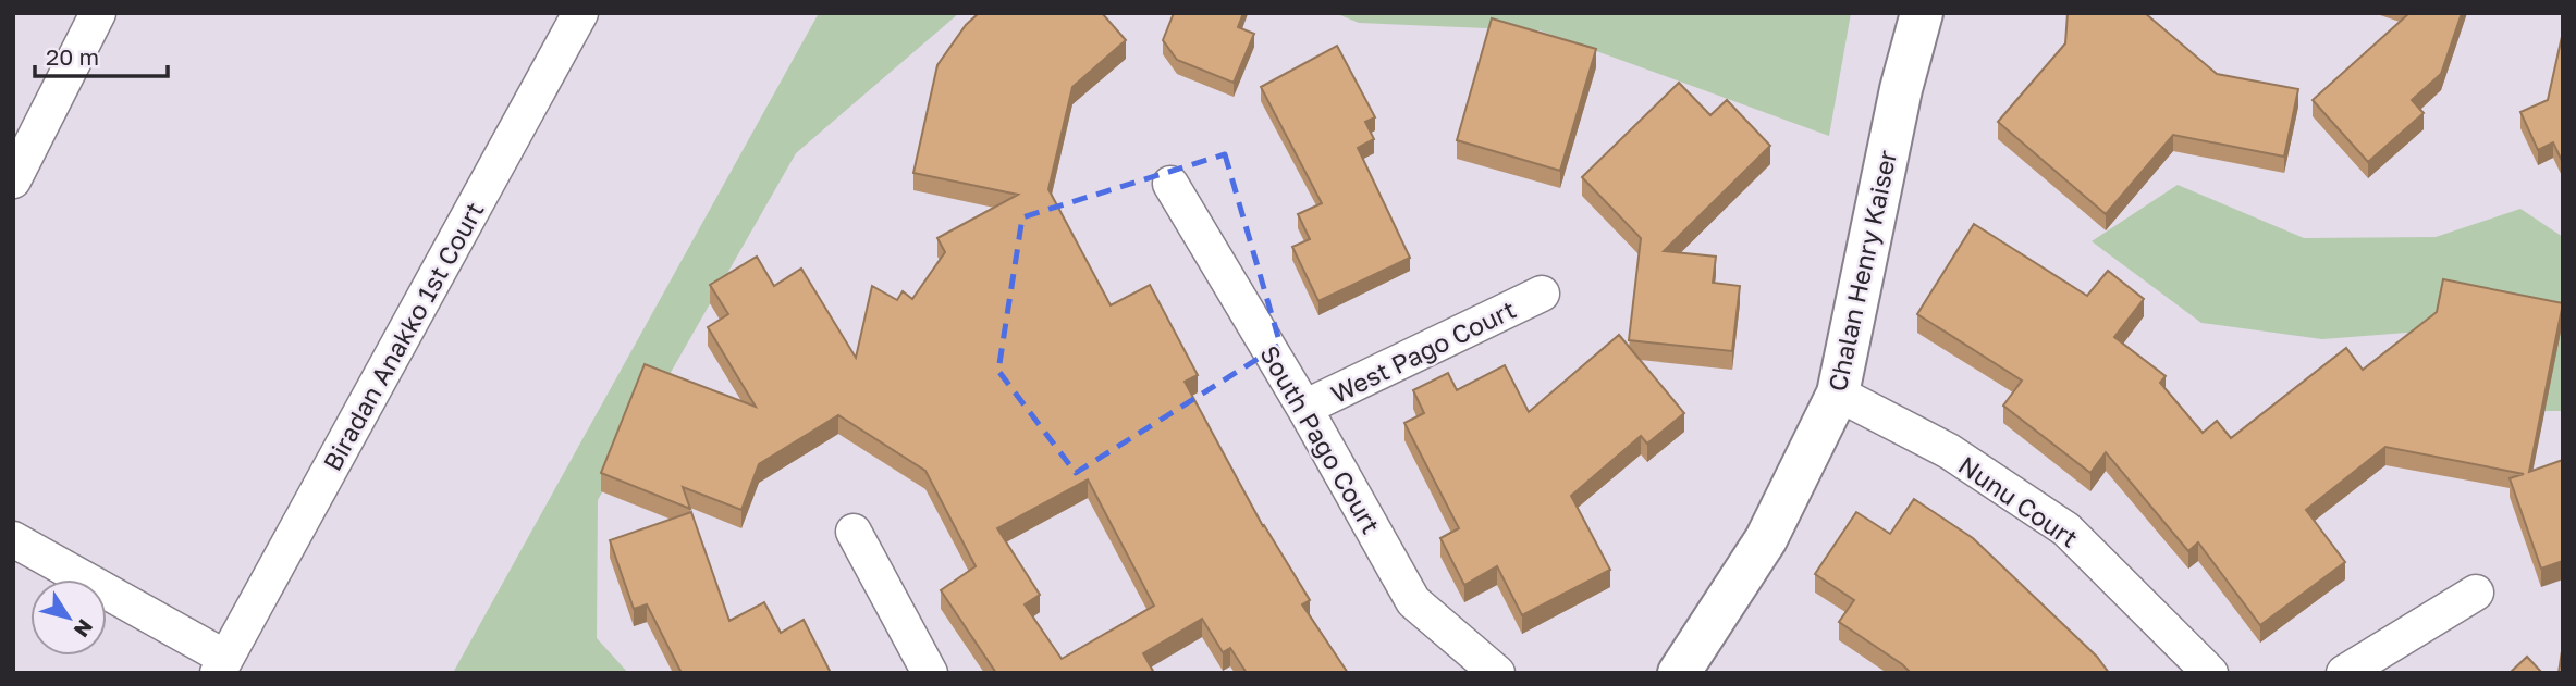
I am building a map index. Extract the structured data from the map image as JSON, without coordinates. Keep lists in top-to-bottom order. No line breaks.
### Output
{"streets":{"street":["Chalan Henry Kaiser","Biradan Anakko 1st Court","West Pago Court","South Pago Court","Nunu Court"]},"crossings":[["Chalan Henry Kaiser","Nunu Court"],["West Pago Court","South Pago Court"]],"scale_bar":"20 m","north":"bottom right"}
